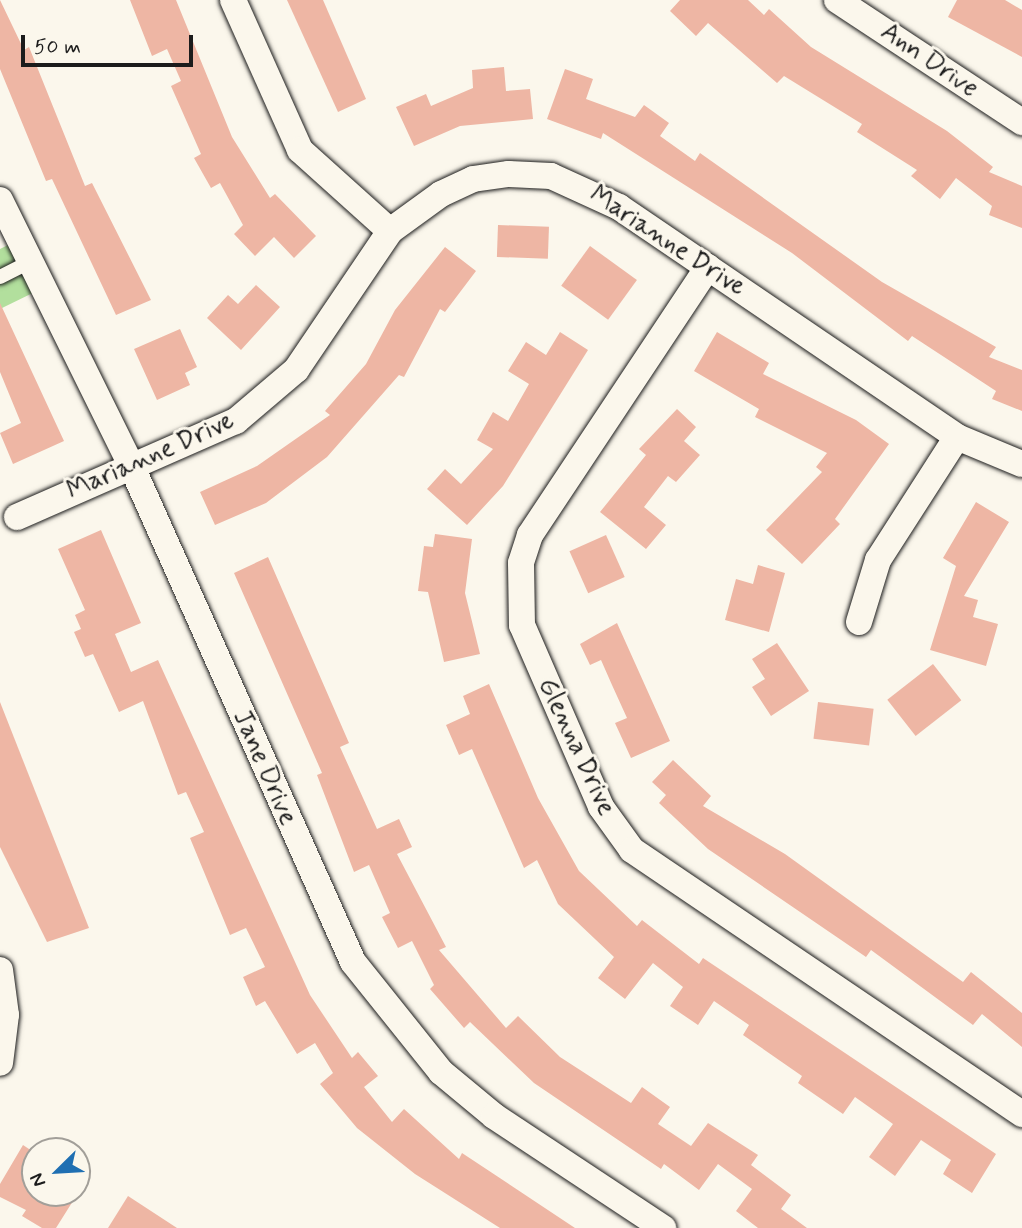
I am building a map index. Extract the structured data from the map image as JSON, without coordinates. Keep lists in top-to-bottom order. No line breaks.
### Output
{"streets":{"street":["Ann Drive","Marianne Drive","Glenna Drive","Jane Drive"]},"crossings":[["Marianne Drive","Glenna Drive"],["Marianne Drive","Jane Drive"]],"scale_bar":"50 m","north":"bottom left"}
